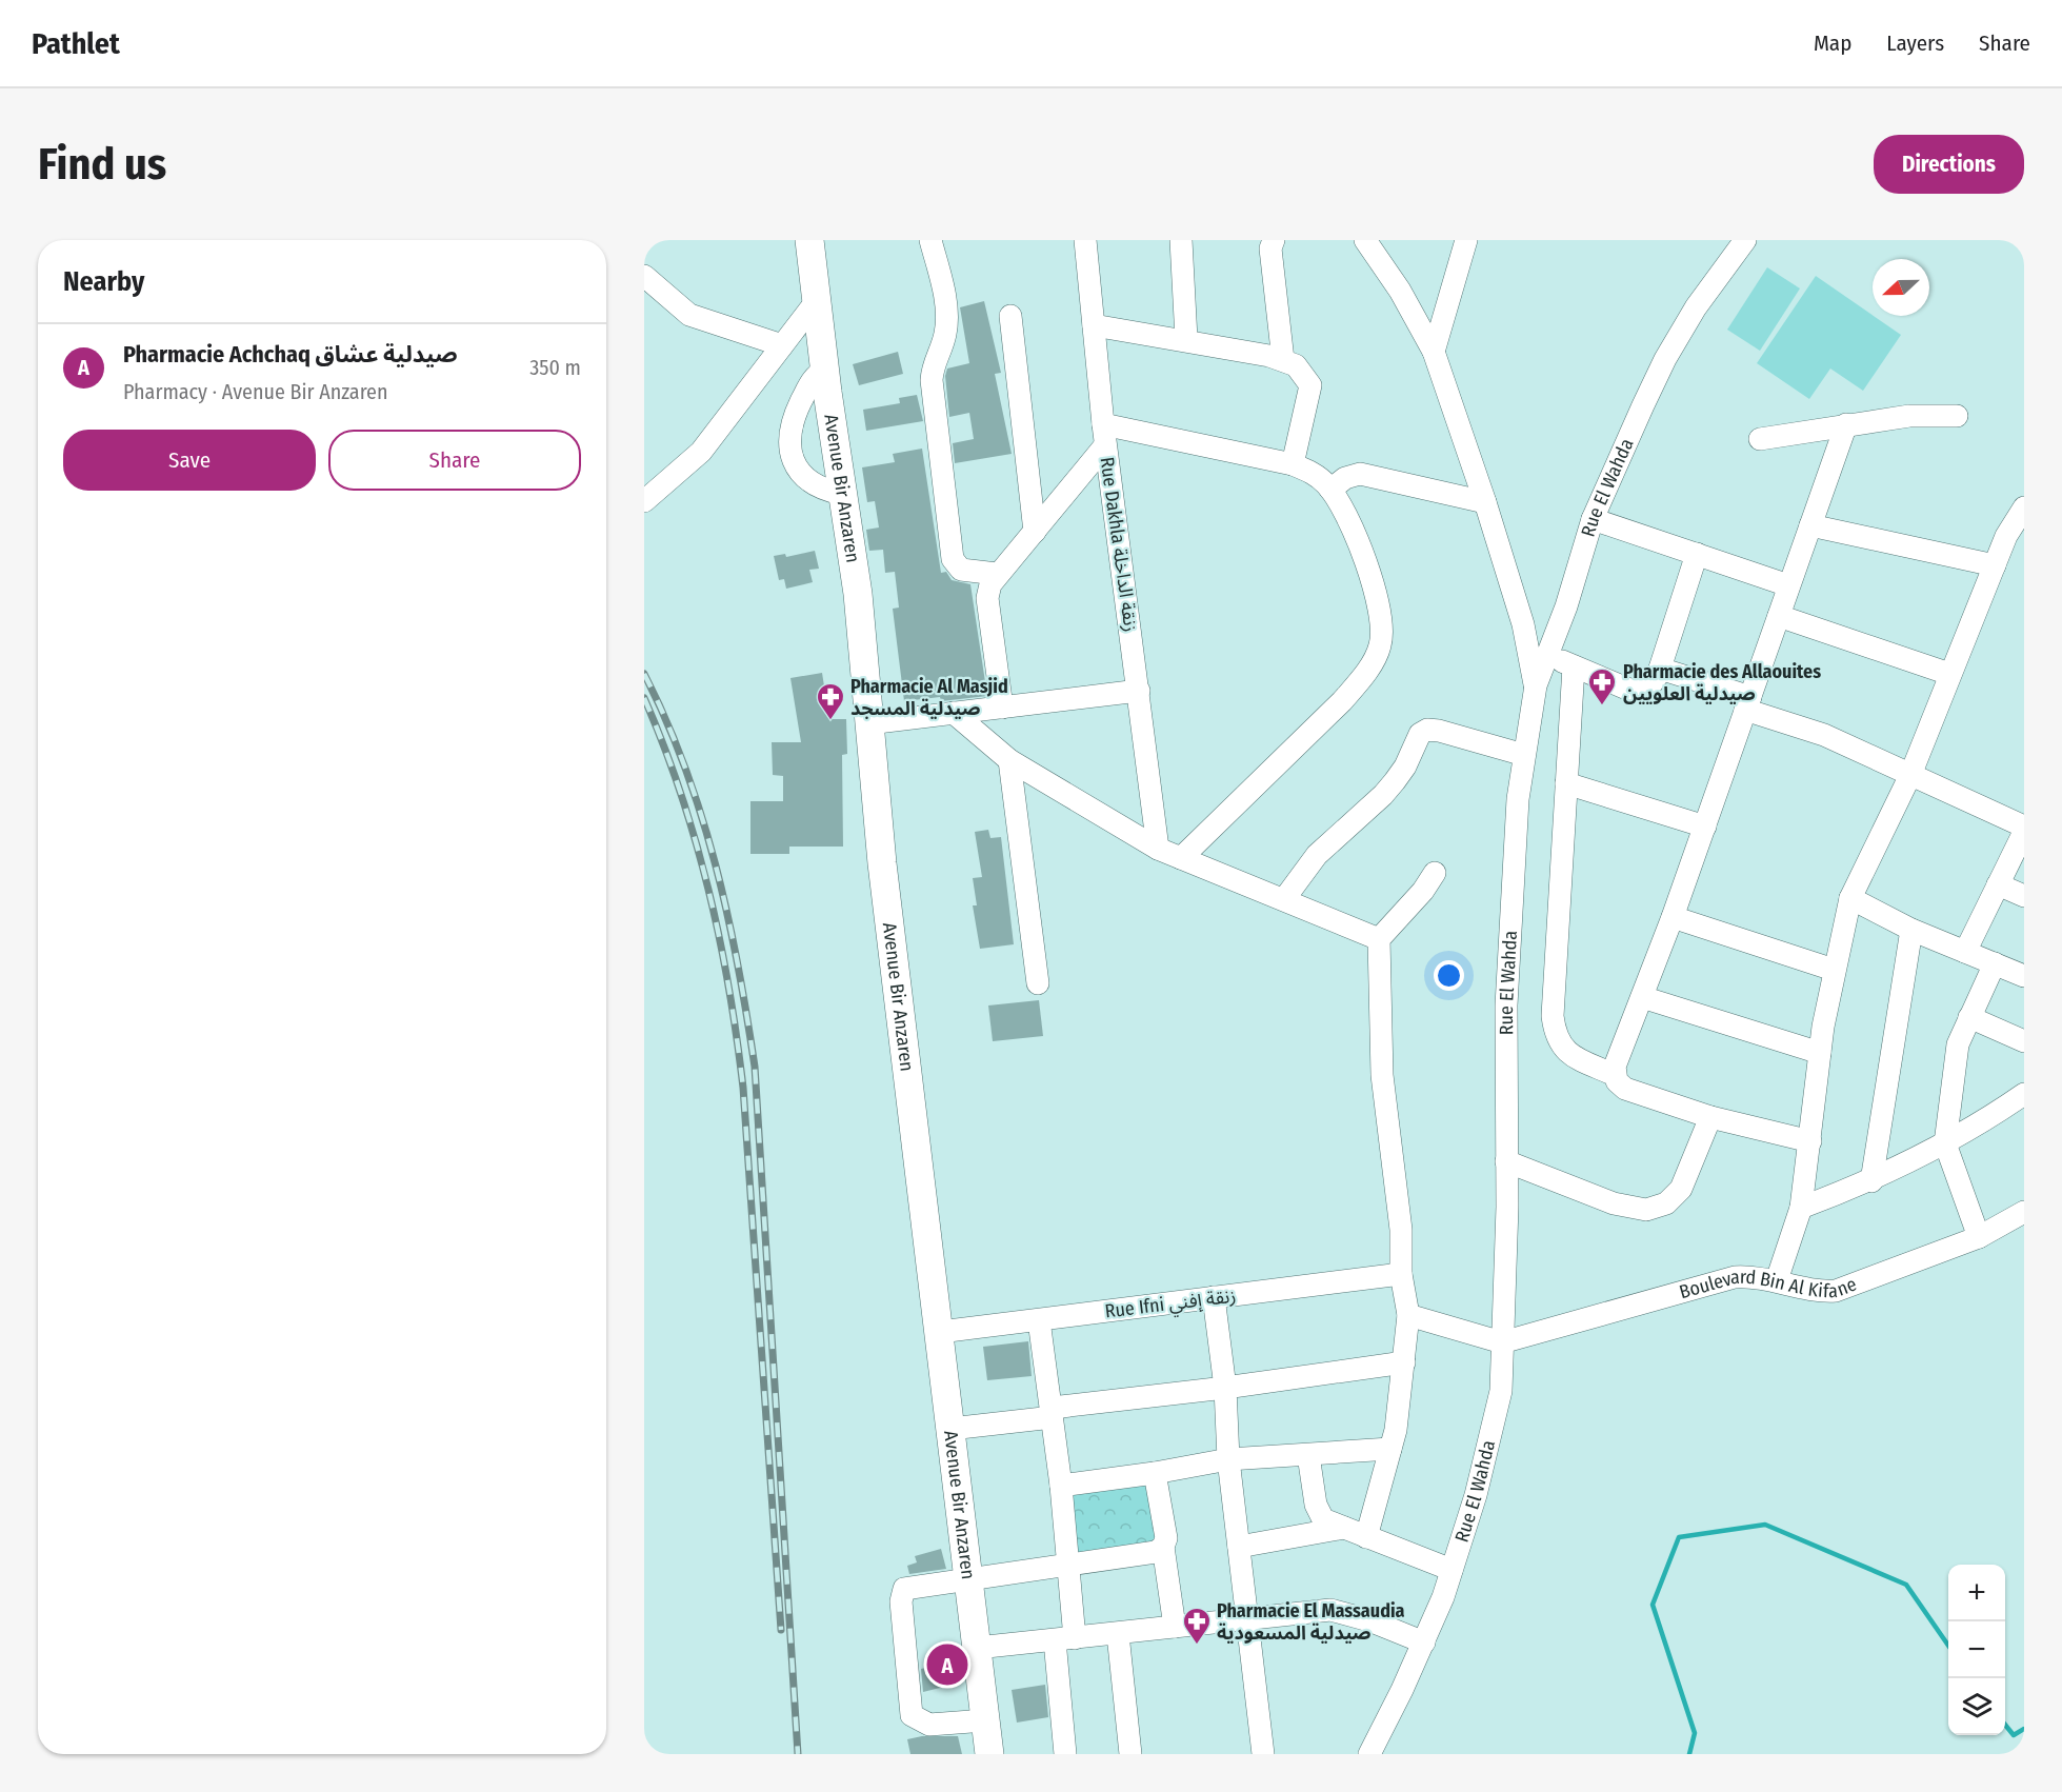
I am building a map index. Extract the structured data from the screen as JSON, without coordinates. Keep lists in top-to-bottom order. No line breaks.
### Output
{"streets":{"main road":["Avenue Bir Anzaren"],"street":["Rue El Wahda","Rue Dakhla زنقة الداخلة","Boulevard Bin Al Kifane","Rue Ifni زنقة إفني"]},"crossings":[["Rue El Wahda","Boulevard Bin Al Kifane"],["Avenue Bir Anzaren","Rue Ifni زنقة إفني"]],"places":{"pharmacy":["Pharmacie des Allaouites صيدلية العلويين","Pharmacie Al Masjid صيدلية المسجد","Pharmacie El Massaudia صيدلية المسعودية"]},"north":"left","page":{"header":"Pathlet","nav":["Map","Layers","Share"],"buttons":["Directions",["Save","Share"]],"title":"Find us","heading":"Nearby","list":[{"mark":"A","name":"Pharmacie Achchaq صيدلية عشاق","note":"Pharmacy · Avenue Bir Anzaren","value":"350 m"}],"map_buttons":["+","−"],"pins":"A"}}
